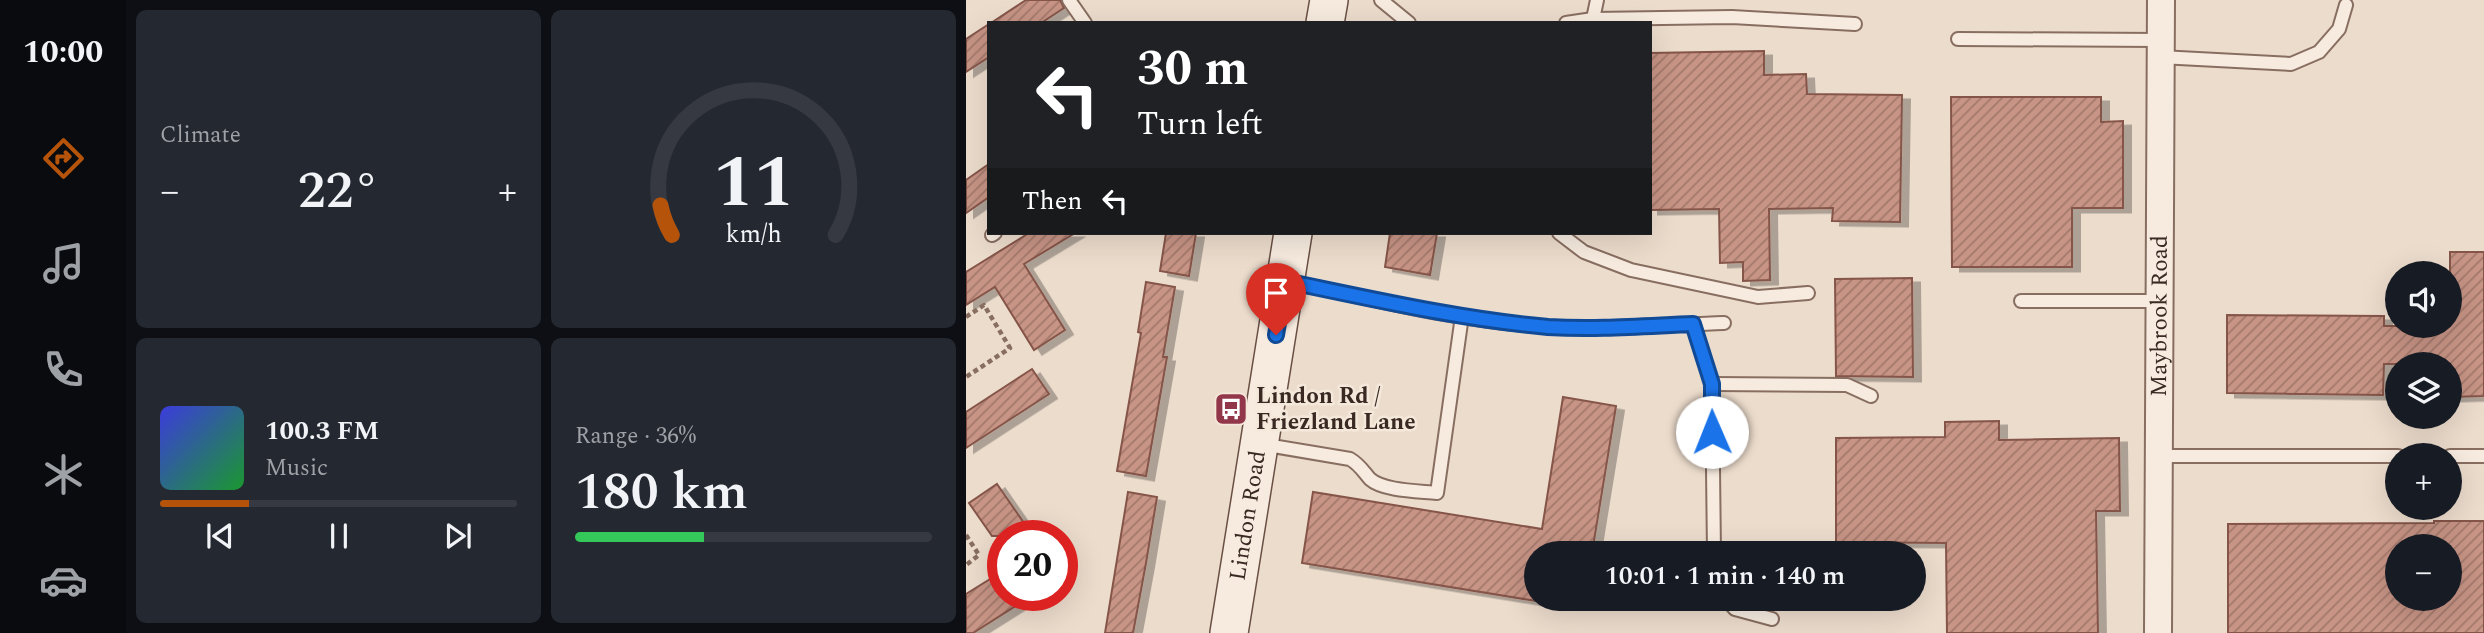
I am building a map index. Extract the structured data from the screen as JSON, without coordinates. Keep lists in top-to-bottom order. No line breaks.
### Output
{"streets":{"main road":["Lindon Road"],"street":["Maybrook Road"]},"places":{"bus stop":["Lindon Rd / Friezland Lane"]},"page":{"tabs":"10:00","tile":["Climate",["Range · 36%","180 km"]],"turn":["30 m","Turn left"],"heat":["−","22°","+"],"then":"Then","map_buttons":["+","−"],"song":["100.3 FM","Music"],"limit":"20","trip":"10:01 · 1 min · 140 m","gauge":["11","km/h"]}}
